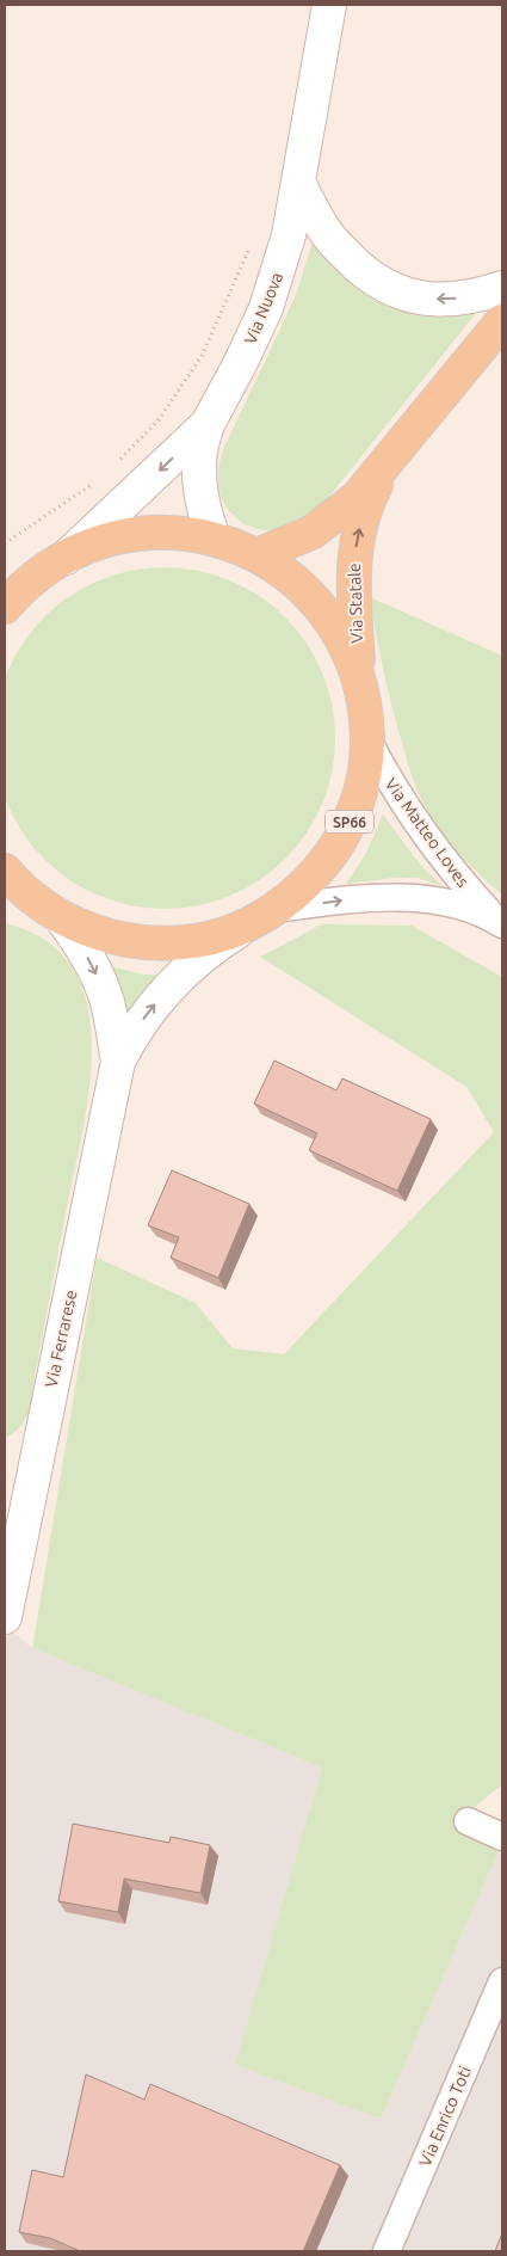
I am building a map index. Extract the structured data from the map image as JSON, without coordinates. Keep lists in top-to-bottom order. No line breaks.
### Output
{"streets":{"main road":["Via Nuova","Via Statale","SP66","Via Ferrarese"],"street":["Via Matteo Loves","Via Enrico Toti"]},"crossings":[["Via Nuova","SP66"],["Via Statale","SP66"],["SP66","Via Matteo Loves"],["SP66","Via Ferrarese"],["Via Matteo Loves","Via Ferrarese"]],"one_way":["Via Statale","Via Matteo Loves"]}
